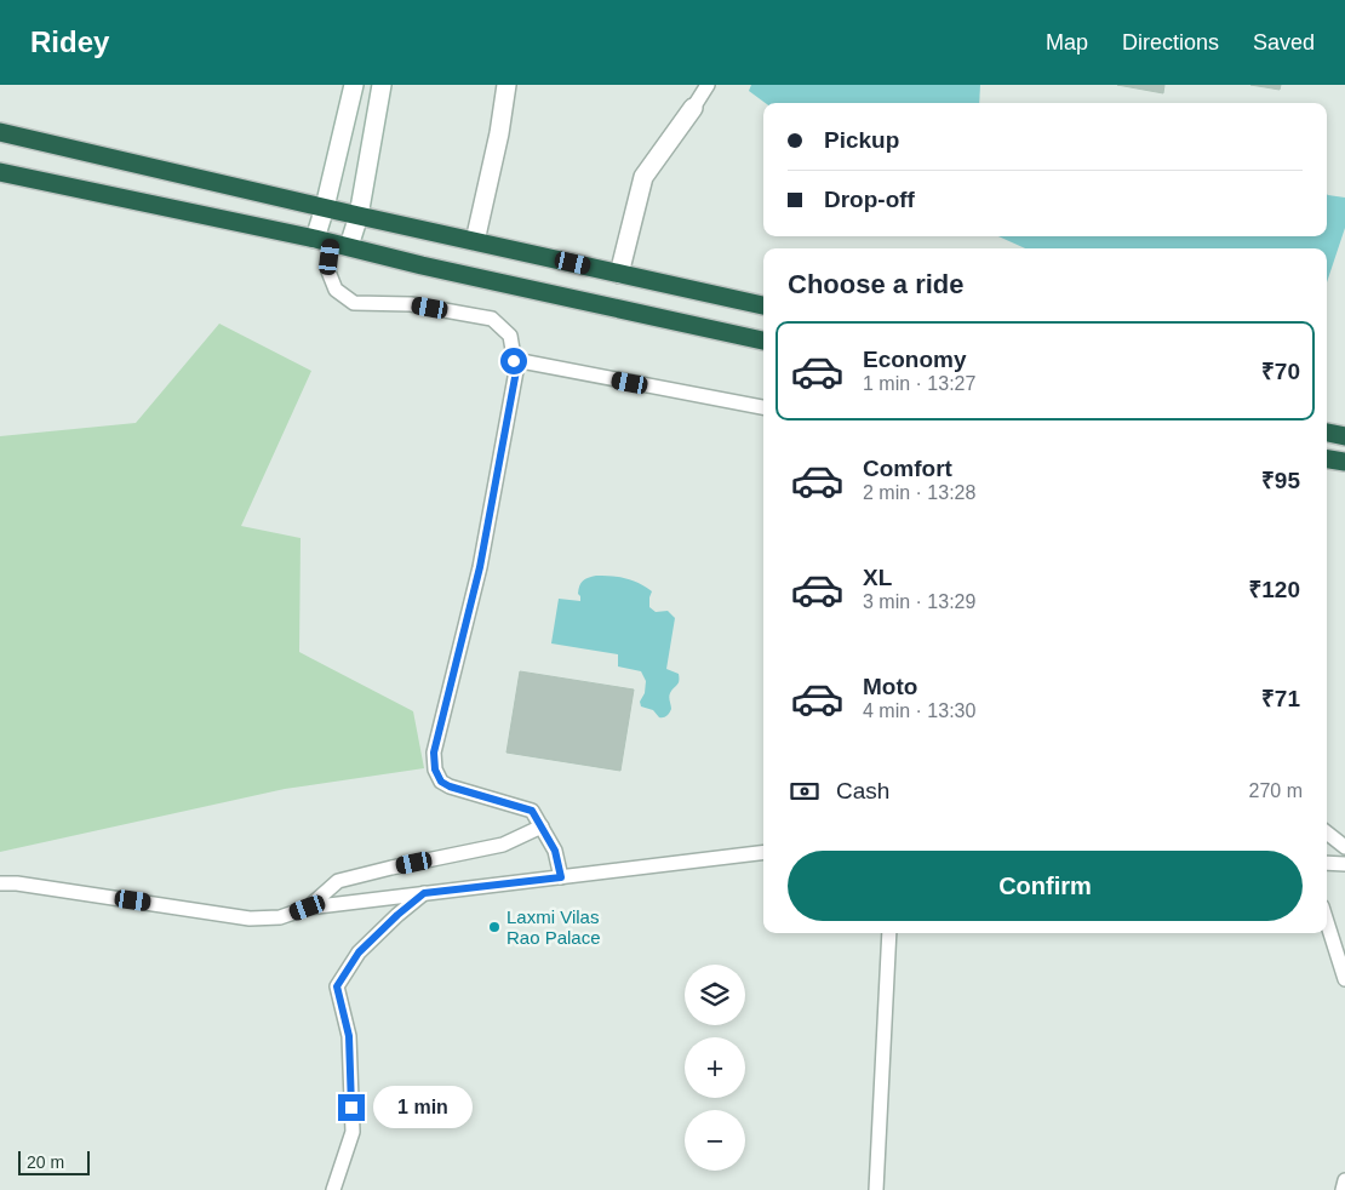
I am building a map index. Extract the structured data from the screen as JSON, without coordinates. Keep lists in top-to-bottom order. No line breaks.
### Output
{"places":["Laxmi Vilas Rao Palace"],"scale_bar":"20 m","page":{"header":"Ridey","nav":["Map","Directions","Saved"],"banner":["Pickup","Drop-off"],"heading":"Choose a ride","list":[{"name":"Economy","note":"1 min · 13:27","value":"₹70"},{"name":"Comfort","note":"2 min · 13:28","value":"₹95"},{"name":"XL","note":"3 min · 13:29","value":"₹120"},{"name":"Moto","note":"4 min · 13:30","value":"₹71"}],"pay":["Cash","270 m"],"buttons":"Confirm","map_buttons":["+","−"],"bubble":"1 min","scale":"20 m"}}
